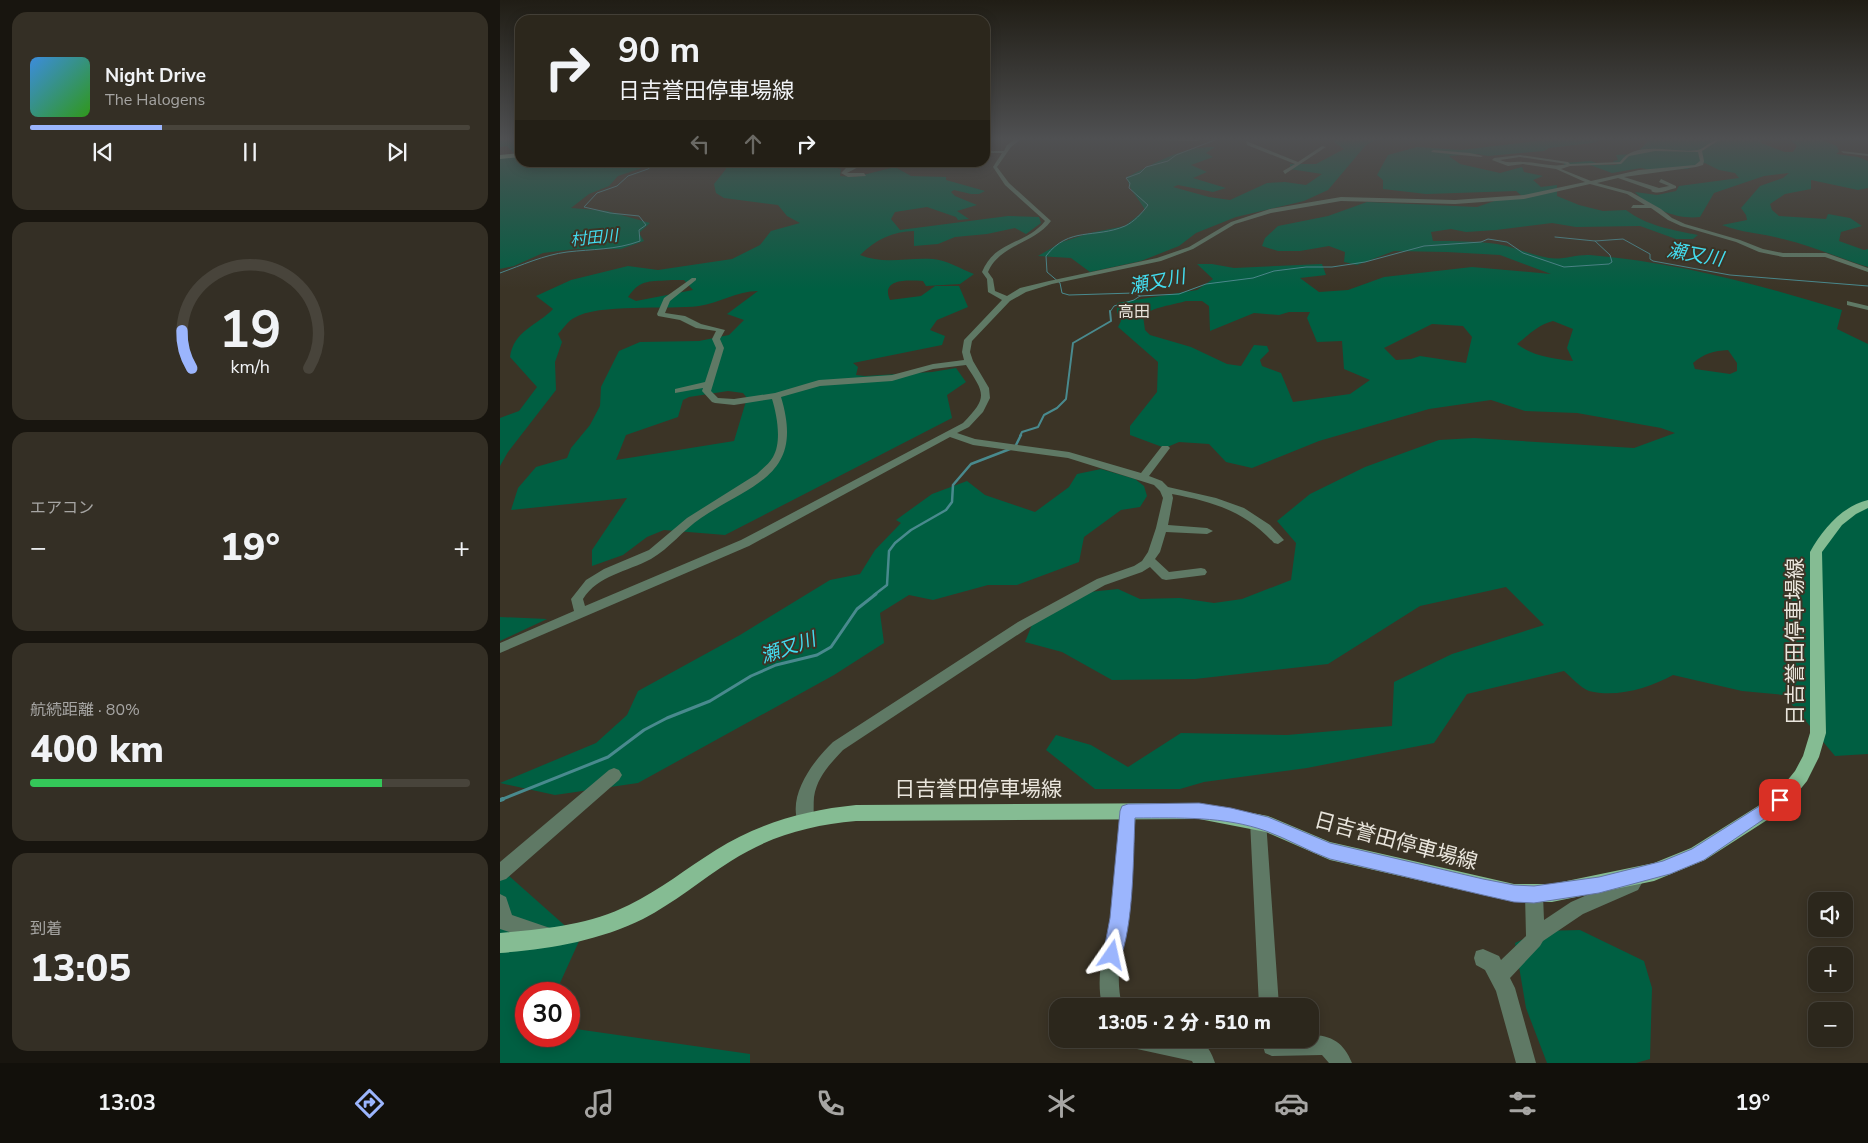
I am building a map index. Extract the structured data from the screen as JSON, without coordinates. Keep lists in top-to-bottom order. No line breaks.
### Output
{"streets":{"main road":["日吉誉田停車場線"]},"districts":["高田"],"water":["村田川","瀬又川"],"page":{"turn":["90 m","日吉誉田停車場線"],"song":["Night Drive","The Halogens"],"tile":["エアコン",["航続距離 · 80%","400 km"],["到着","13:05"]],"heat":["−","19°","+"],"map_buttons":["+","−"],"limit":"30","trip":"13:05 · 2 分 · 510 m","tabs":["13:03","19°"],"gauge":["19","km/h"]}}
